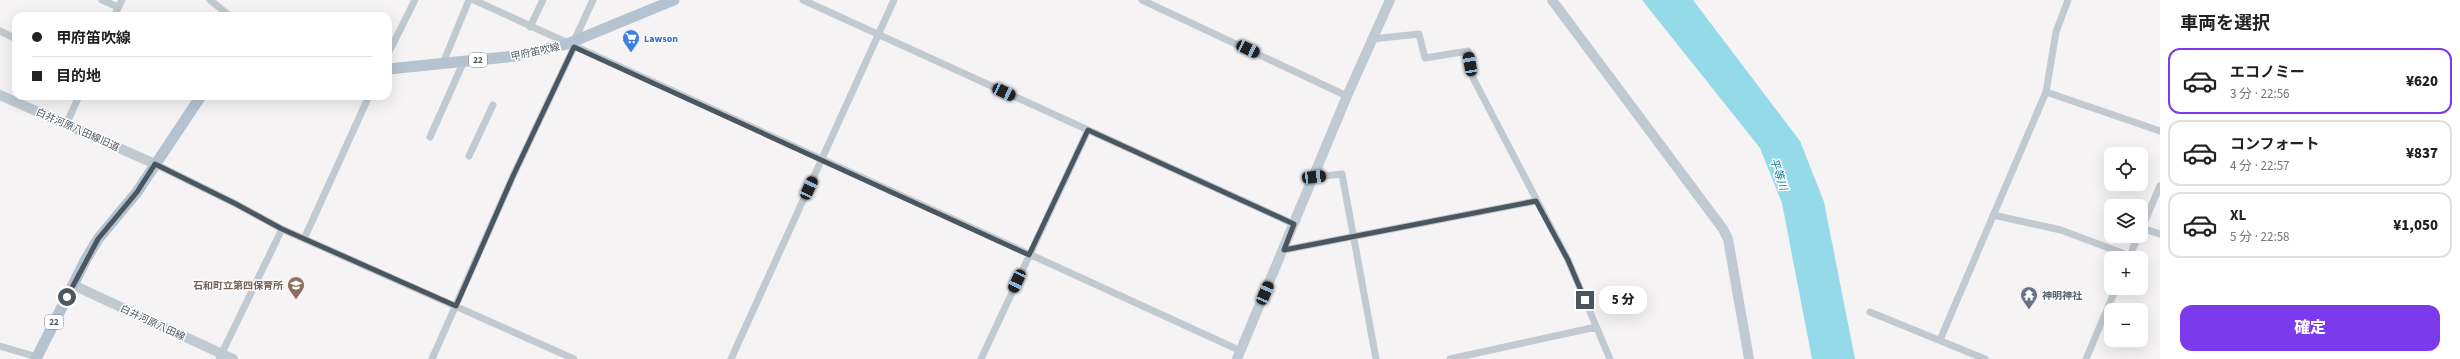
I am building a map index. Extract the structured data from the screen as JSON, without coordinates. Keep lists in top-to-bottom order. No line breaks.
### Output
{"streets":{"main road":["甲府笛吹線","22"],"street":["白井河原八田線旧道","白井河原八田線"]},"crossings":[["22","白井河原八田線旧道"],["22","白井河原八田線"]],"water":["平等川"],"places":{"supermarket":["Lawson"],"school or university":["石和町立第四保育所"],"temple":["神明神社"]},"page":{"heading":"車両を選択","banner":["甲府笛吹線","目的地"],"list":[{"name":"エコノミー","note":"3 分 · 22:56","value":"¥620"},{"name":"コンフォート","note":"4 分 · 22:57","value":"¥837"},{"name":"XL","note":"5 分 · 22:58","value":"¥1,050"}],"map_buttons":["+","−"],"bubble":"5 分","buttons":"確定"}}
